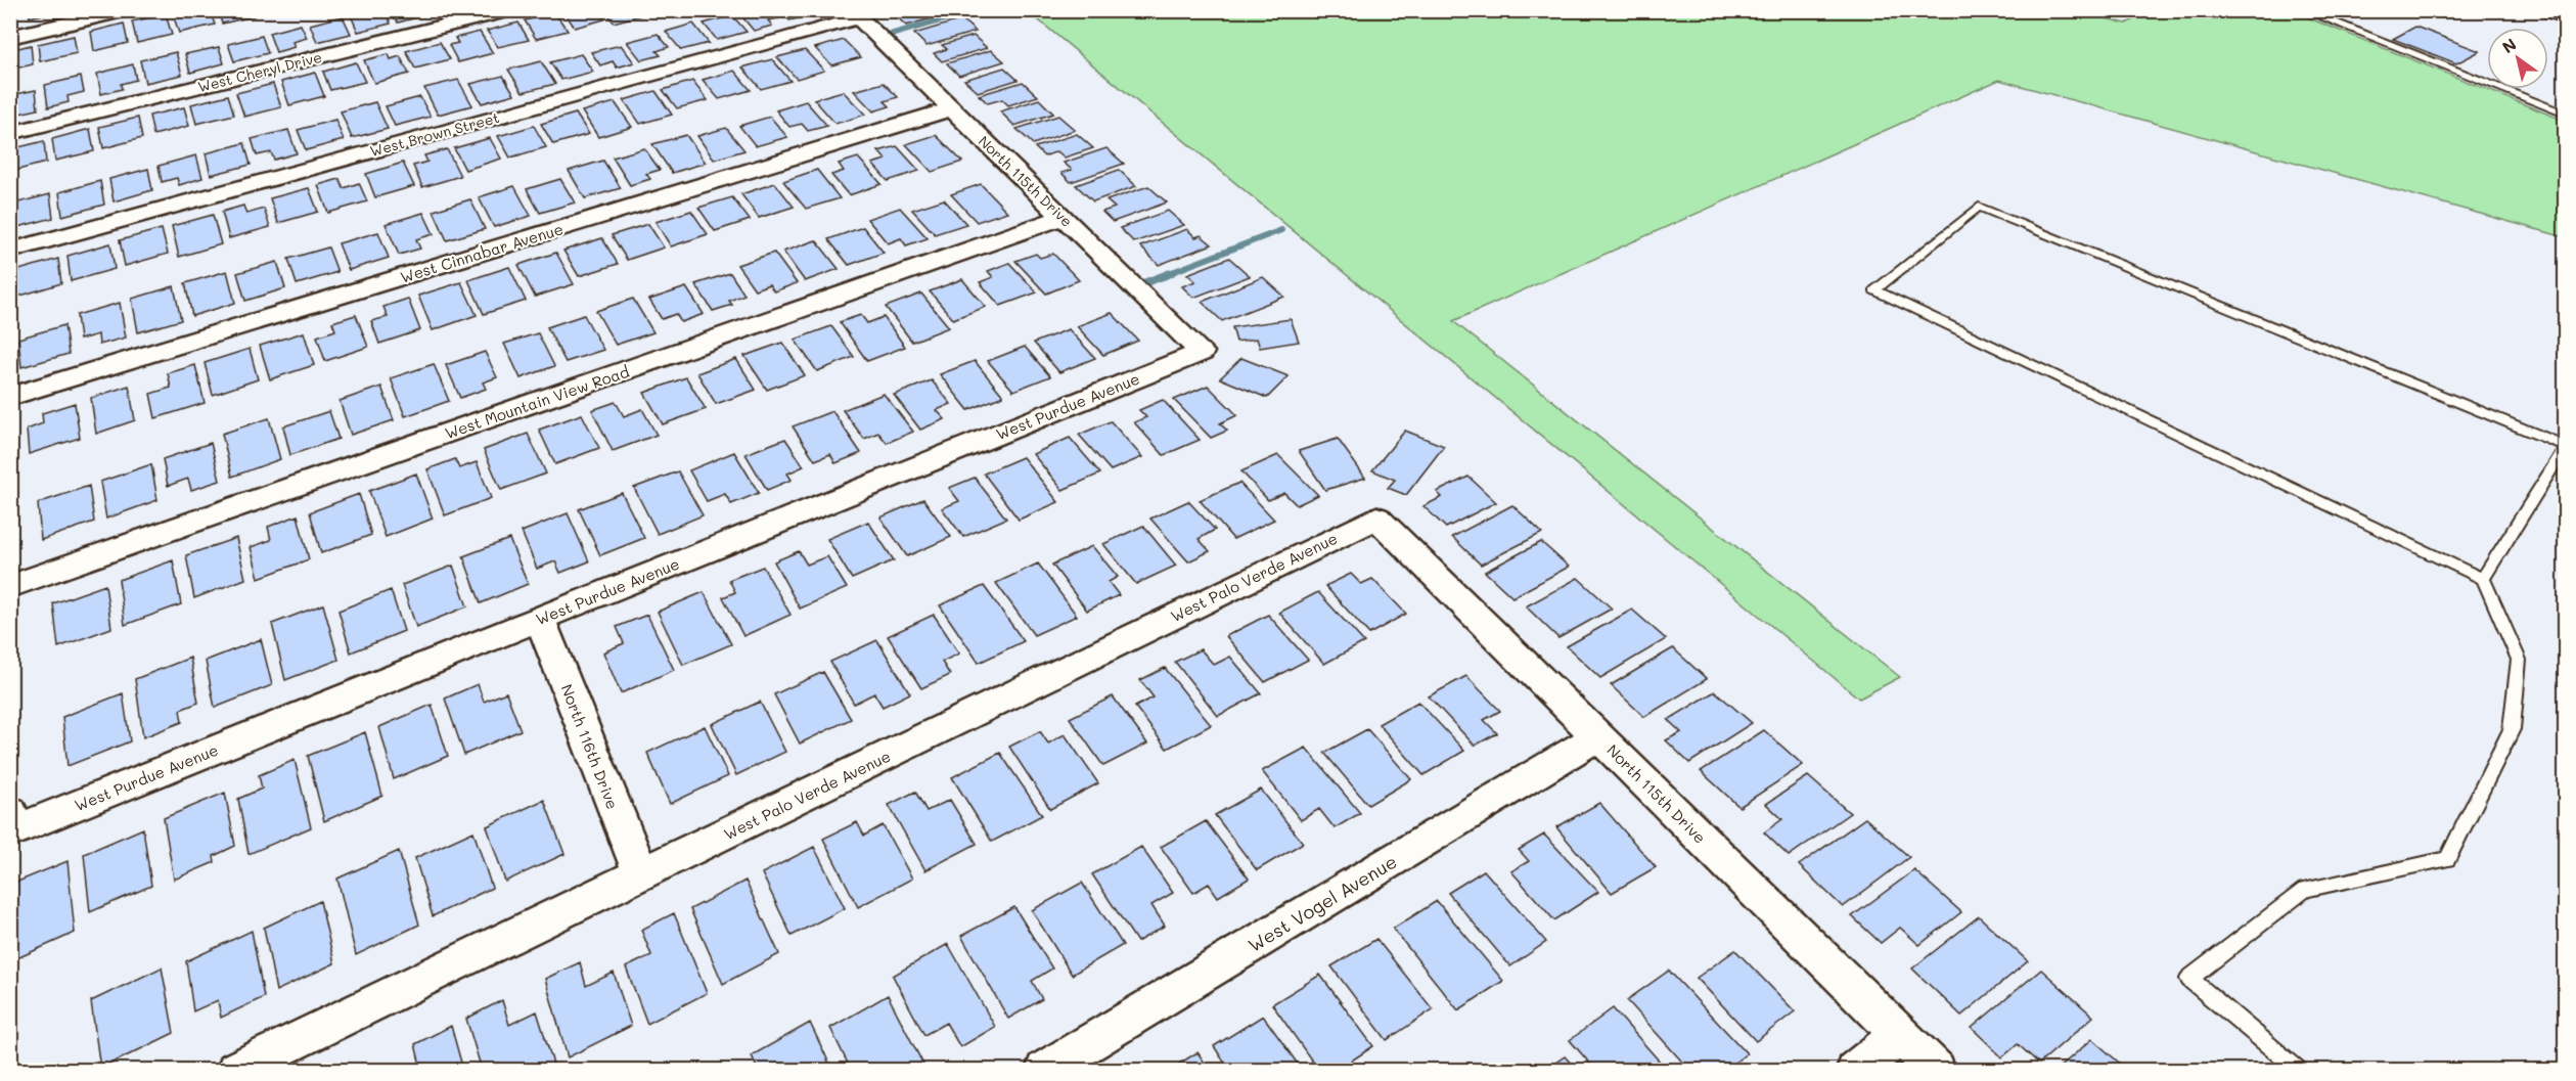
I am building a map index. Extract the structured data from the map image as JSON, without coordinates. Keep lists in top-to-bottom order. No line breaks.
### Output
{"streets":{"street":["West Cheryl Drive","West Brown Street","North 115th Drive","West Cinnabar Avenue","West Mountain View Road","West Purdue Avenue","West Palo Verde Avenue","North 116th Drive","West Vogel Avenue"]},"crossings":[["West Brown Street","North 115th Drive"],["North 115th Drive","West Cinnabar Avenue"],["North 115th Drive","West Mountain View Road"],["North 115th Drive","West Purdue Avenue"],["North 115th Drive","West Palo Verde Avenue"],["North 115th Drive","West Vogel Avenue"],["West Purdue Avenue","North 116th Drive"],["West Palo Verde Avenue","North 116th Drive"]],"north":"top left"}
